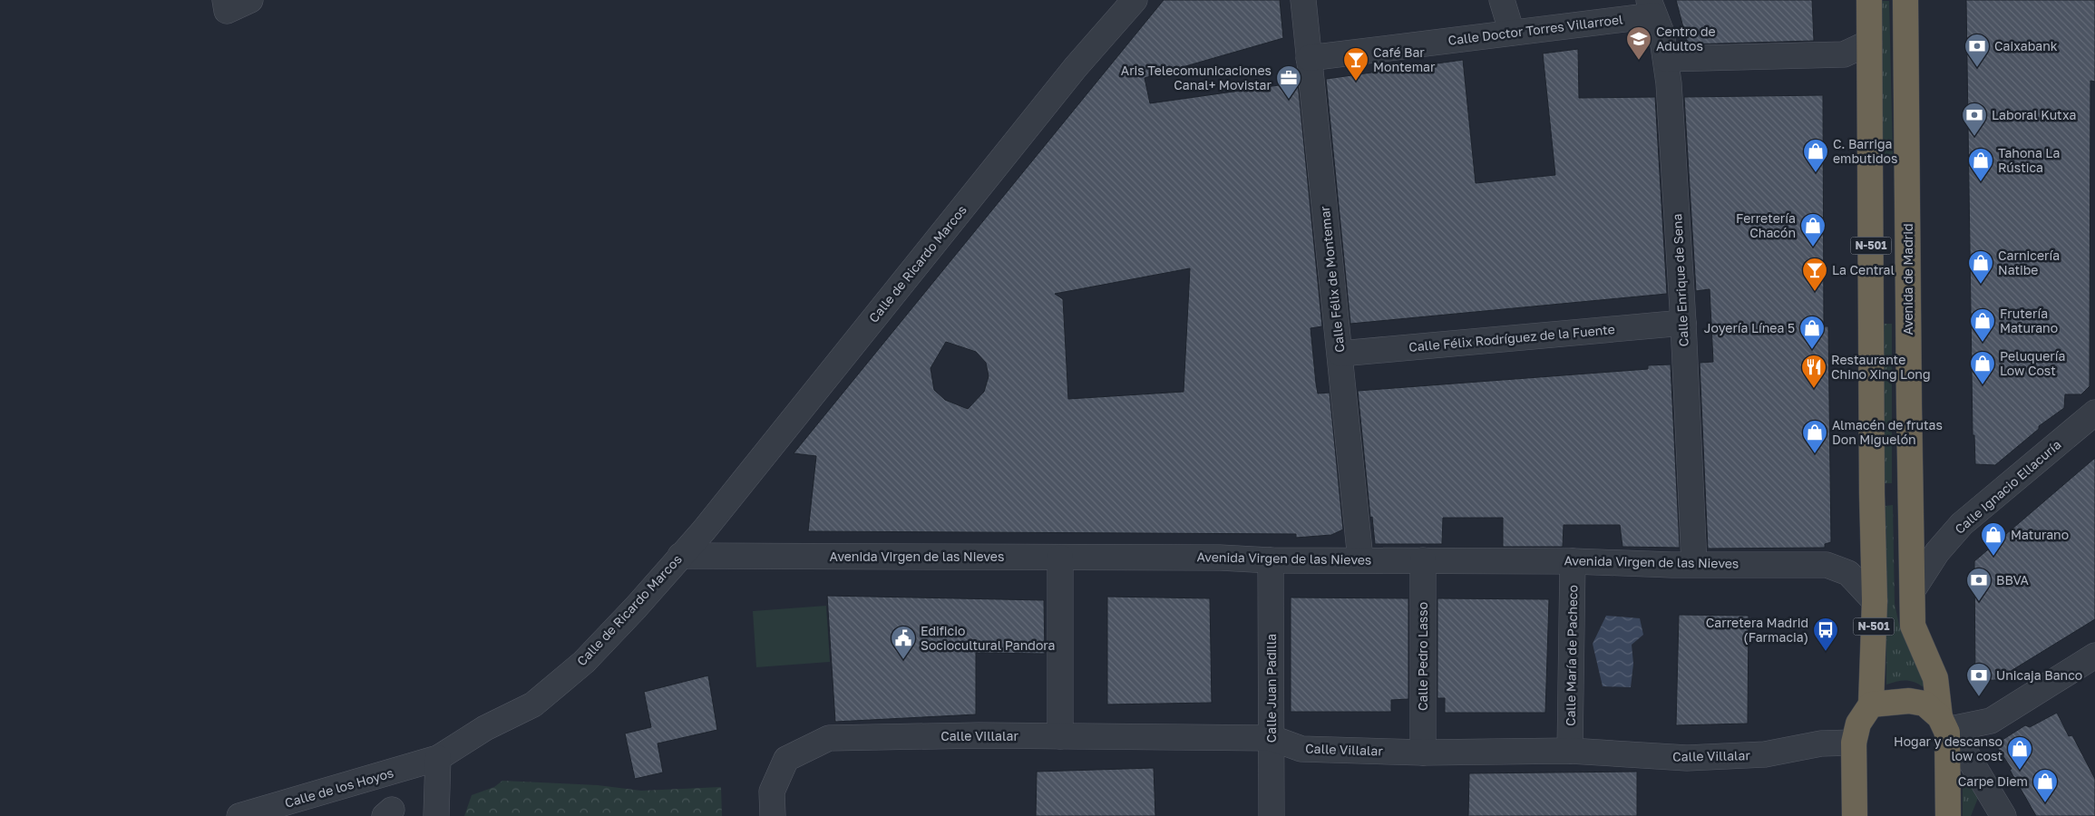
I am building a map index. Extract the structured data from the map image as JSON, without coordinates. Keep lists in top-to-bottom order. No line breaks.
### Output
{"streets":{"highway":["N-501","Avenida de Madrid"],"street":["Calle Doctor Torres Villarroel","Calle de Ricardo Marcos","Calle Félix de Montemar","Calle Enrique de Sena","Calle Félix Rodríguez de la Fuente","Calle Ignacio Ellacuría","Avenida Virgen de las Nieves","Calle María de Pacheco","Calle Pedro Lasso","Calle Juan Padilla","Calle Villalar","Calle de los Hoyos"]},"crossings":[["Calle Doctor Torres Villarroel","Calle Félix de Montemar"],["Calle Doctor Torres Villarroel","Calle Enrique de Sena"],["N-501","Avenida de Madrid"],["N-501","Avenida Virgen de las Nieves"],["Calle de Ricardo Marcos","Avenida Virgen de las Nieves"],["Calle de Ricardo Marcos","Calle de los Hoyos"],["Calle Félix de Montemar","Calle Félix Rodríguez de la Fuente"],["Calle Félix de Montemar","Avenida Virgen de las Nieves"],["Avenida de Madrid","Calle Ignacio Ellacuría"],["Calle Enrique de Sena","Calle Félix Rodríguez de la Fuente"],["Calle Enrique de Sena","Avenida Virgen de las Nieves"],["Avenida Virgen de las Nieves","Calle María de Pacheco"],["Avenida Virgen de las Nieves","Calle Pedro Lasso"],["Avenida Virgen de las Nieves","Calle Juan Padilla"],["Calle María de Pacheco","Calle Villalar"],["Calle Pedro Lasso","Calle Villalar"],["Calle Juan Padilla","Calle Villalar"]],"places":{"school or university":["Centro de Adultos"],"bank":["Caixabank","Laboral Kutxa","BBVA","Unicaja Banco"],"bar":["Café Bar Montemar","La Central"],"office":["Aris Telecomunicaciones Canal+ Movistar"],"shop":["C. Barriga embutidos","Tahona La Rústica","Ferretería Chacón","Carnicería Natibe","Frutería Maturano","Joyería Línea 5","Peluquería Low Cost","Almacén de frutas Don Miguelón","Maturano","Hogar y descanso low cost","Carpe Diem"],"restaurant":["Restaurante Chino Xing Long"],"bus stop":["Carretera Madrid (Farmacia)"],"public building":["Edificio Sociocultural Pandora"]}}
